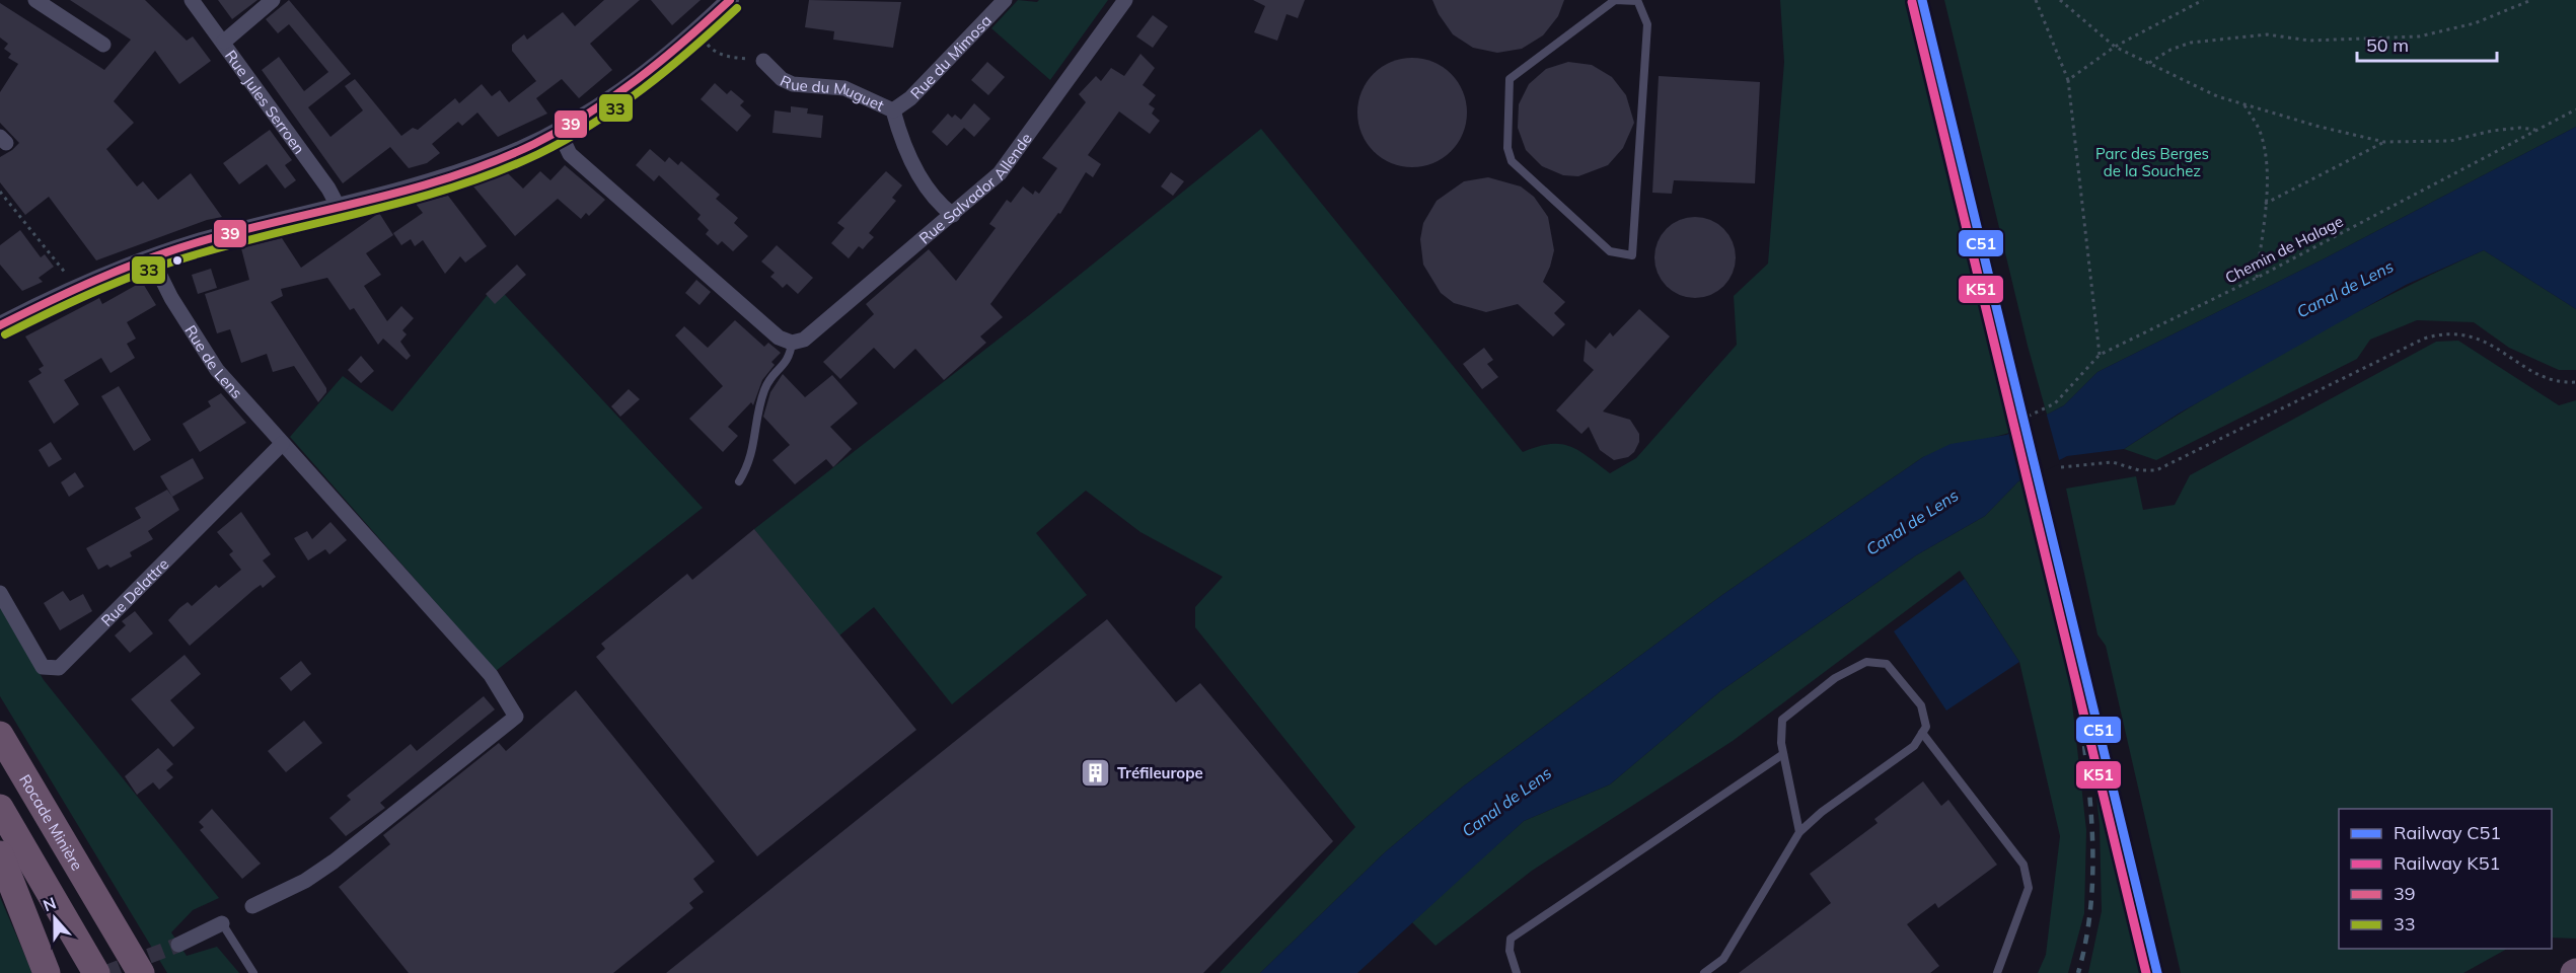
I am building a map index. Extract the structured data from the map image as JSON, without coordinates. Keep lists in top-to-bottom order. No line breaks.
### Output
{"streets":{"highway":["Rocade Minière"],"street":["Rue du Mimosa","Rue du Muguet","Rue Jules Serroen","Rue Salvador Allende","Rue de Lens","Rue Delattre"],"path":["Chemin de Halage"]},"crossings":[["Rue du Mimosa","Rue du Muguet"],["Rue du Muguet","Rue Salvador Allende"],["Rue de Lens","Rue Delattre"]],"water":["Canal de Lens"],"parks":["Parc des Berges de la Souchez"],"places":{"building":["Tréfileurope"]},"lines":["rail line C51","transit line 39","rail line K51","transit line 33"],"legend":["Railway C51","Railway K51","39","33"],"scale_bar":"50 m","north":"top"}
